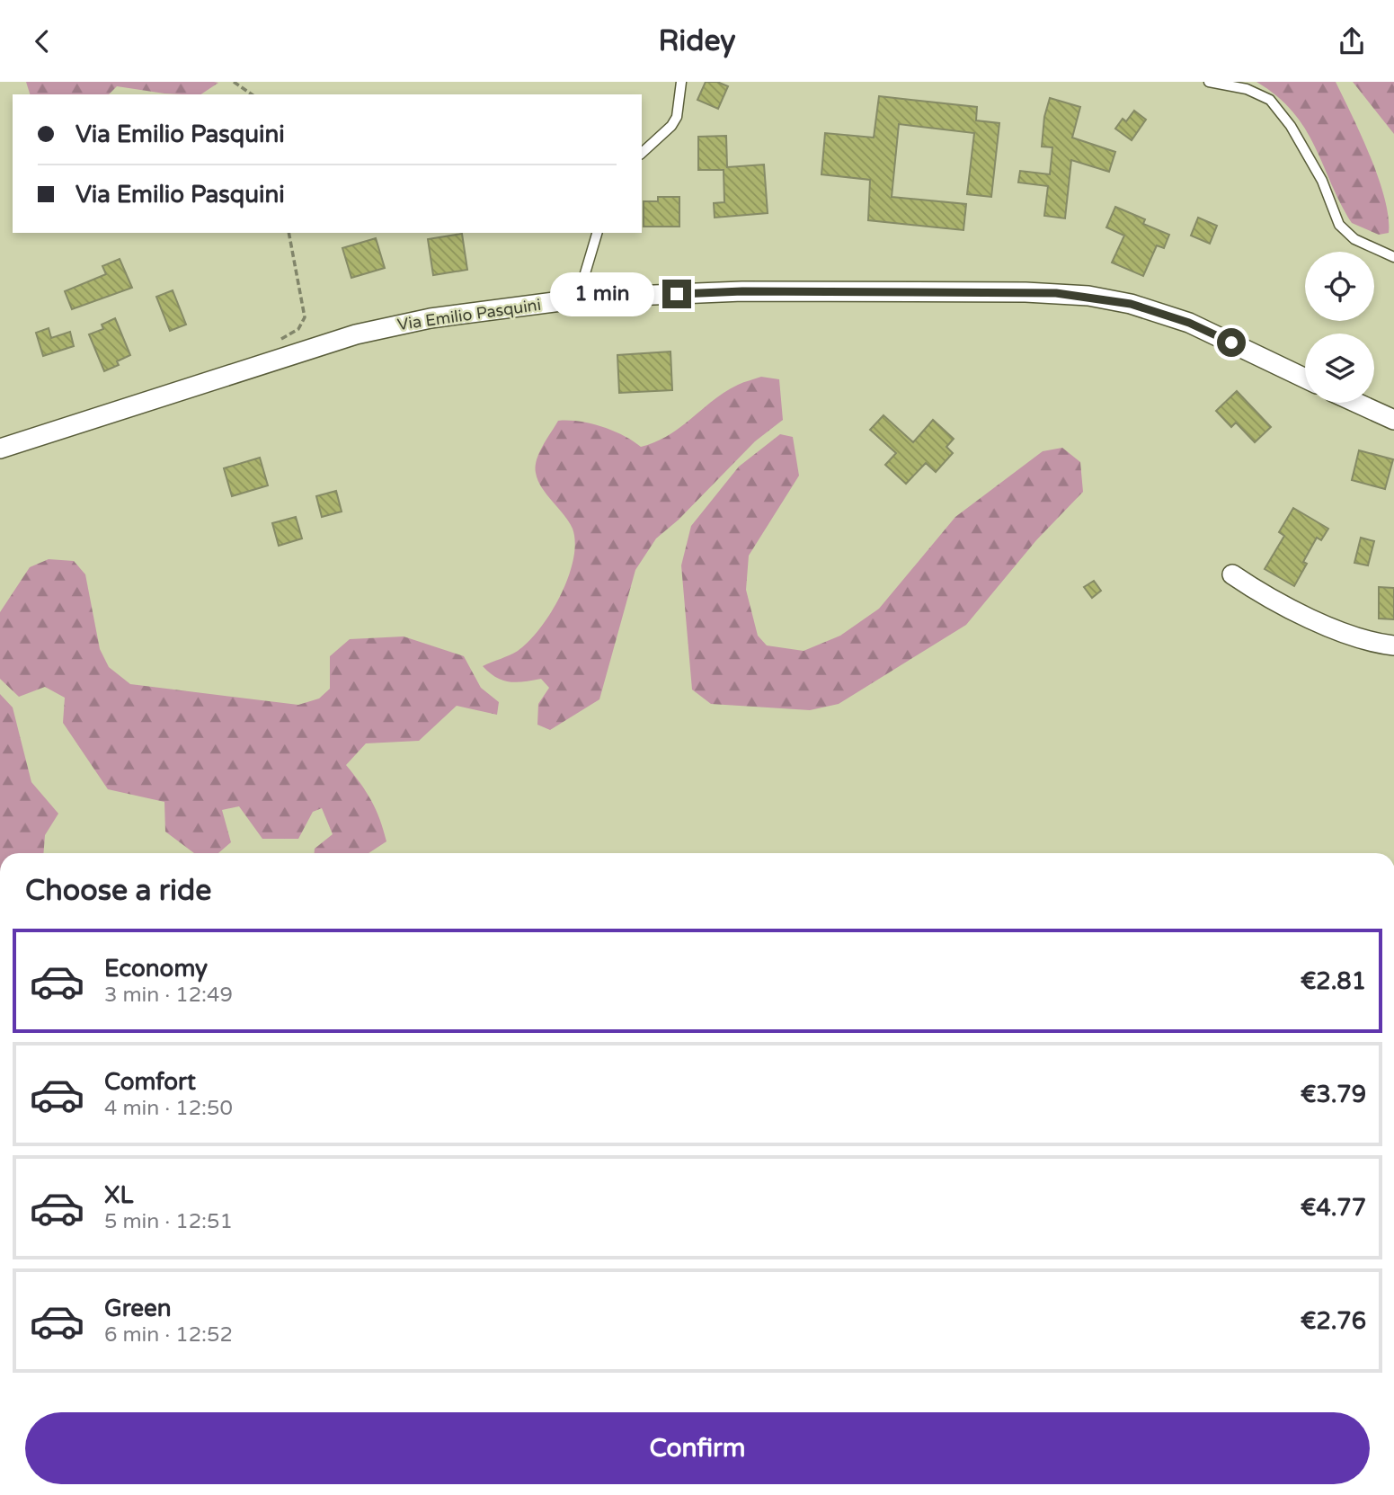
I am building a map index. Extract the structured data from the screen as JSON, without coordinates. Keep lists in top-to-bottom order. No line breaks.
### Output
{"streets":{"street":["Via Emilio Pasquini"]},"page":{"header":"Ridey","banner":["Via Emilio Pasquini","Via Emilio Pasquini"],"bubble":"1 min","heading":"Choose a ride","list":[{"name":"Economy","note":"3 min · 12:49","value":"€2.81"},{"name":"Comfort","note":"4 min · 12:50","value":"€3.79"},{"name":"XL","note":"5 min · 12:51","value":"€4.77"},{"name":"Green","note":"6 min · 12:52","value":"€2.76"}],"buttons":"Confirm"}}
